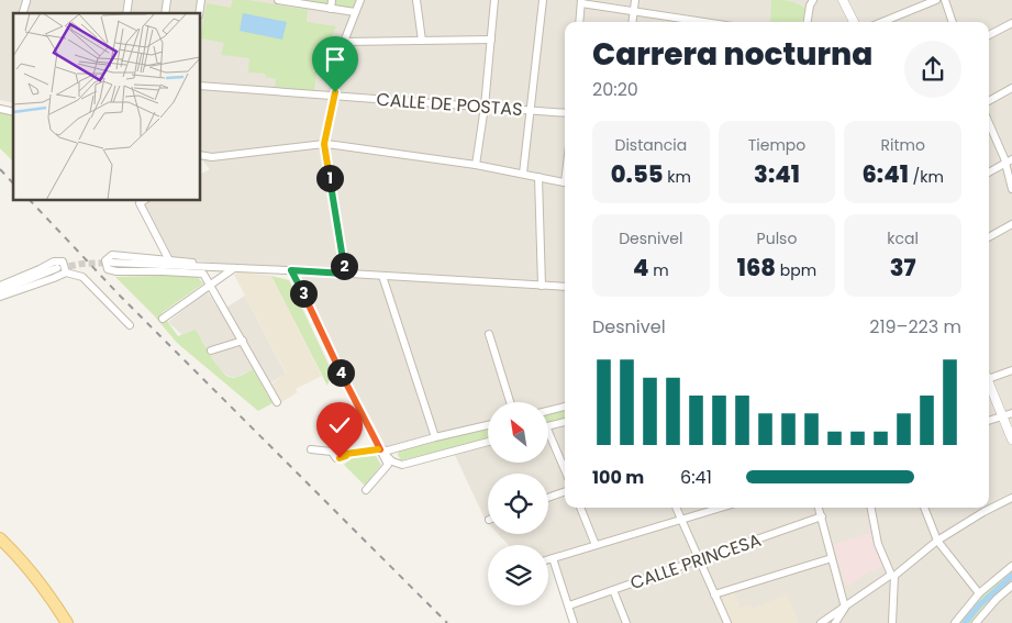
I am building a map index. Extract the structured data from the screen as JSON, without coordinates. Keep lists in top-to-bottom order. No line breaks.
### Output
{"streets":{"street":["CALLE DE POSTAS","CALLE PRINCESA"]},"north":"top left","page":{"heading":["Carrera nocturna","20:20"],"stats":[["Distancia","0.55 km"],["Tiempo","3:41"],["Ritmo","6:41 /km"],["Desnivel","4 m"],["Pulso","168 bpm"],["kcal","37"]],"pins":["1","2","3","4"],"chart":["Desnivel","219–223 m"],"list":[{"name":"100 m","note":"6:41"}]}}
